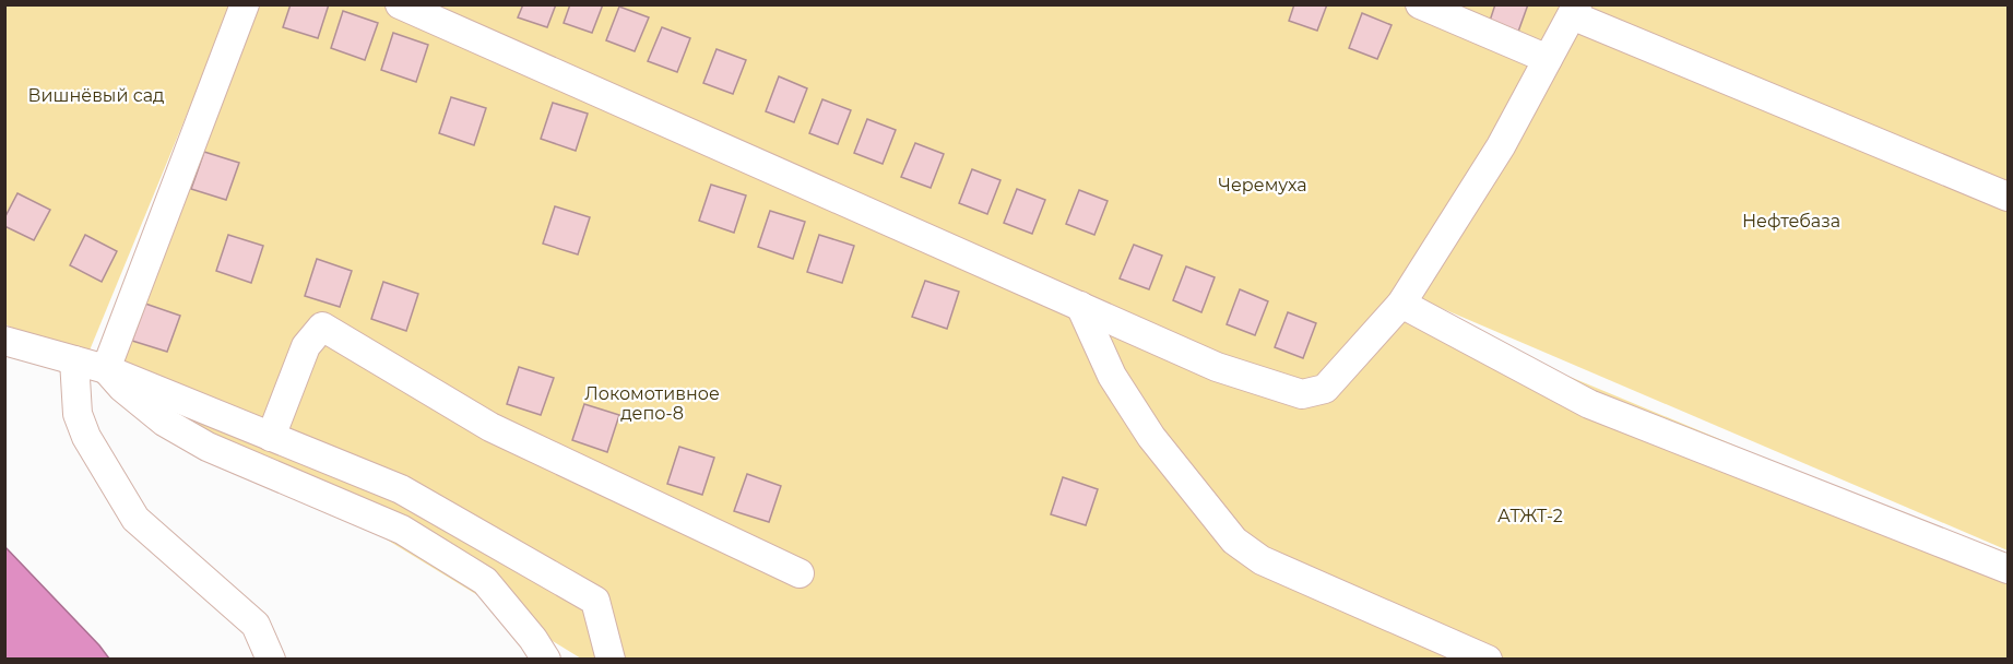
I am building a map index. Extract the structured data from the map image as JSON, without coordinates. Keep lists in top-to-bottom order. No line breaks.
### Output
{"parks":["Вишнёвый сад","Черемуха","Нефтебаза","Локомотивное депо-8","АТЖТ-2"]}
